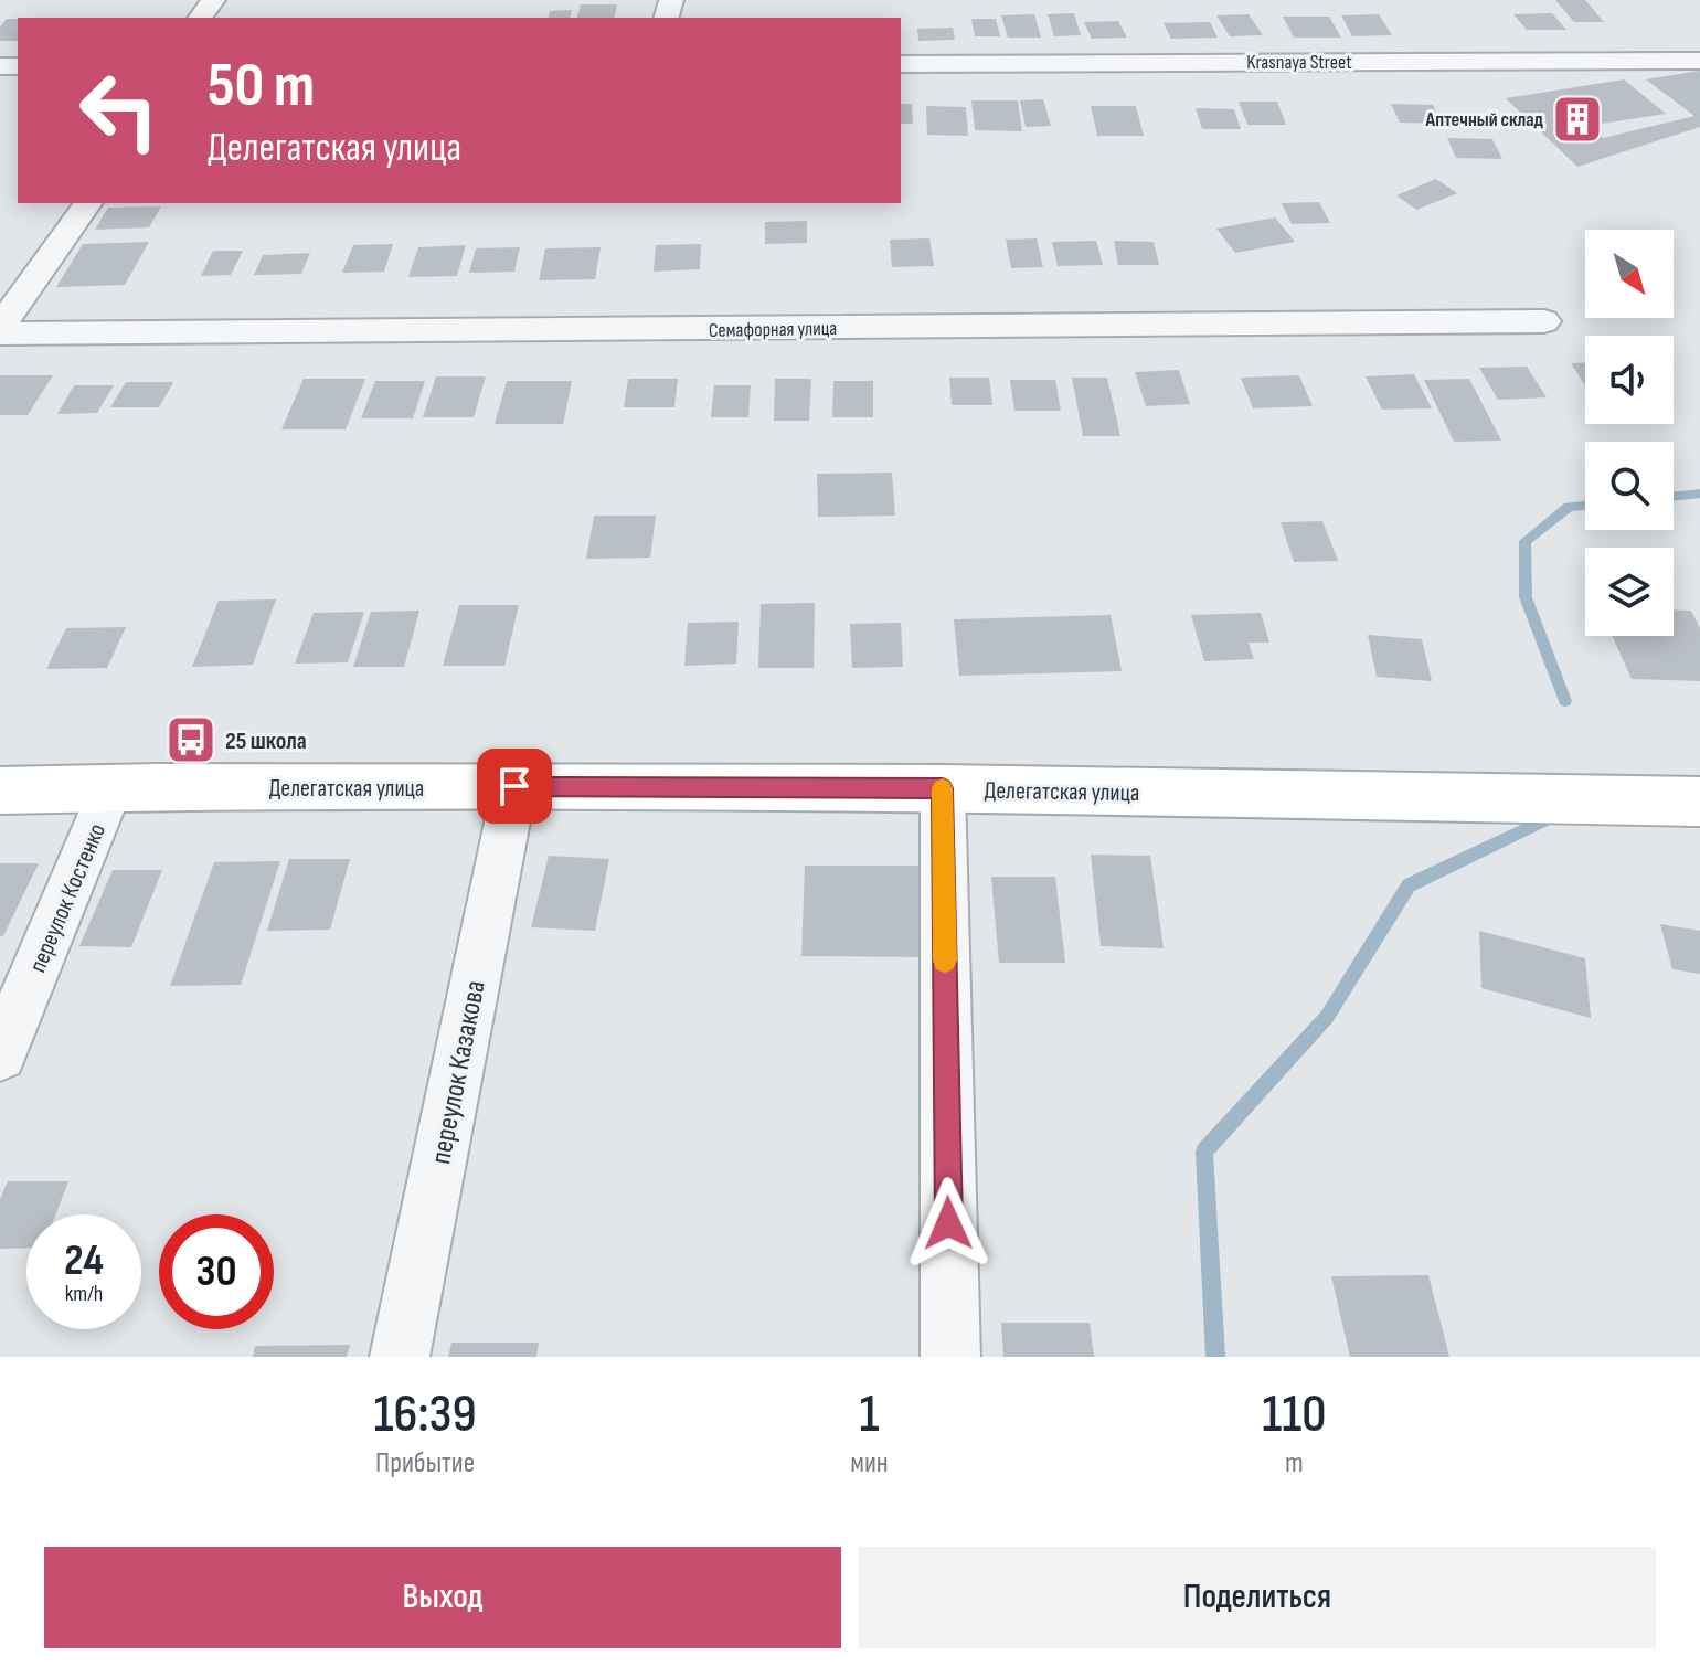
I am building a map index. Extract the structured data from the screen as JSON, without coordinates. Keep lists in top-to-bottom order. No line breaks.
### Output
{"streets":{"main road":["Делегатская улица"],"street":["Krasnaya Street","Семафорная улица","переулок Костенко","переулок Казакова"]},"crossings":[["Делегатская улица","переулок Костенко"],["Делегатская улица","переулок Казакова"]],"places":{"building":["Аптечный склад"],"bus stop":["25 школа"]},"north":"bottom right","page":{"turn":["50 m","Делегатская улица"],"speed":"24 km/h","limit":"30","eta":["16:39","Прибытие","1","мин","110","m"],"buttons":["Выход","Поделиться"]}}
